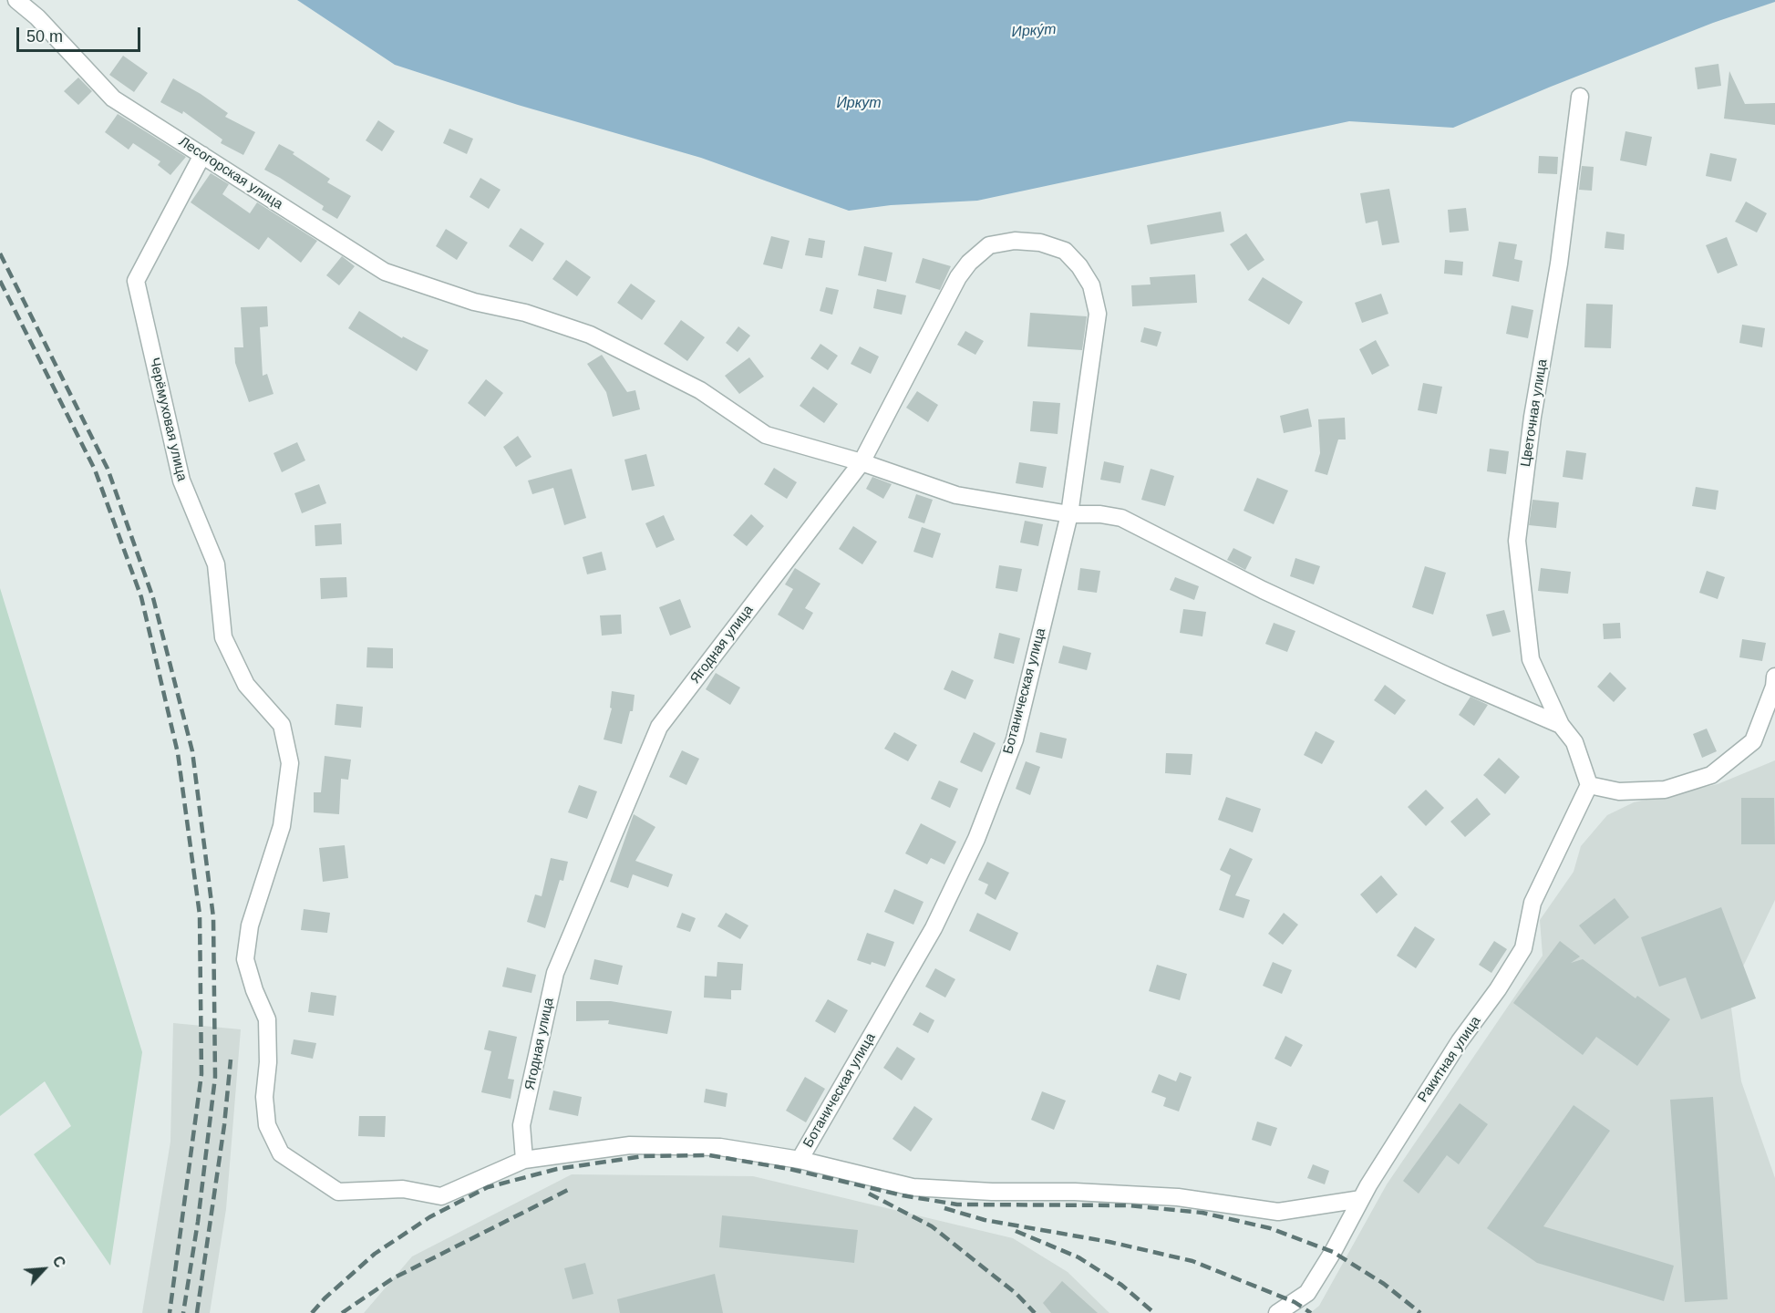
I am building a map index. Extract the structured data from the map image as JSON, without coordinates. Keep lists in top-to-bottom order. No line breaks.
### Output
{"streets":{"street":["Лесогорская улица","Цветочная улица","Черёмуховая улица","Ягодная улица","Ботаническая улица","Ракитная улица"]},"crossings":[["Лесогорская улица","Цветочная улица"],["Лесогорская улица","Черёмуховая улица"],["Лесогорская улица","Ягодная улица"],["Лесогорская улица","Ботаническая улица"],["Цветочная улица","Ракитная улица"],["Черёмуховая улица","Ягодная улица"],["Черёмуховая улица","Ботаническая улица"],["Черёмуховая улица","Ракитная улица"],["Ягодная улица","Ботаническая улица"]],"water":["Ирку́т","Иркут"],"scale_bar":"50 m","north":"top right"}
